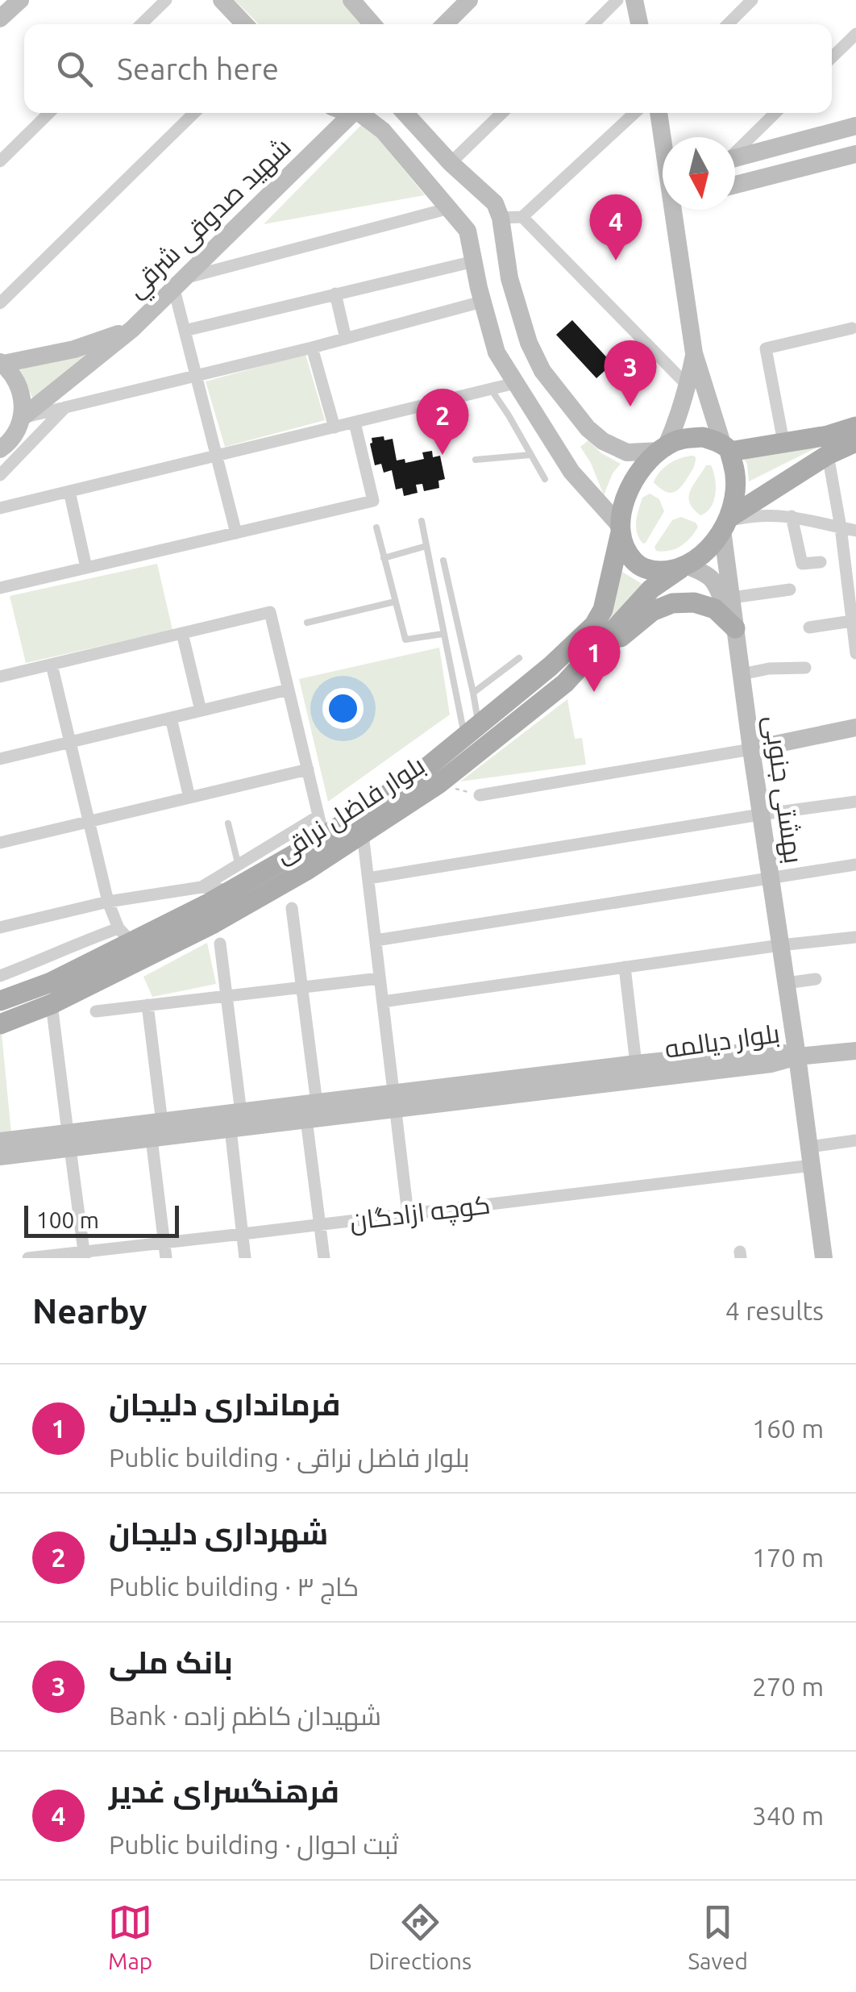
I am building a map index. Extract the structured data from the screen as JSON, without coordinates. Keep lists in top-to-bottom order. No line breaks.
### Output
{"streets":{"main road":["بلوار فاضل نراقی"],"street":["شهید صدوقی شرقي","بهشتی جنوبی","بلوار دیالمه","کوچه ازادگان"]},"crossings":[["بهشتی جنوبی","بلوار فاضل نراقی"],["بهشتی جنوبی","بلوار دیالمه"],["بهشتی جنوبی","کوچه ازادگان"]],"scale_bar":"100 m","north":"bottom","page":{"search":"Search here","pins":["4","3","2","1"],"scale":"100 m","heading":["Nearby","4 results"],"list":[{"mark":"1","name":"فرمانداری دلیجان","note":"Public building · بلوار فاضل نراقی","value":"160 m"},{"mark":"2","name":"شهرداری دلیجان","note":"Public building · کاج ۳","value":"170 m"},{"mark":"3","name":"بانک ملی","note":"Bank · شهیدان کاظم زاده","value":"270 m"},{"mark":"4","name":"فرهنگسرای غدیر","note":"Public building · ثبت احوال","value":"340 m"}],"nav":["Map","Directions","Saved"]}}
